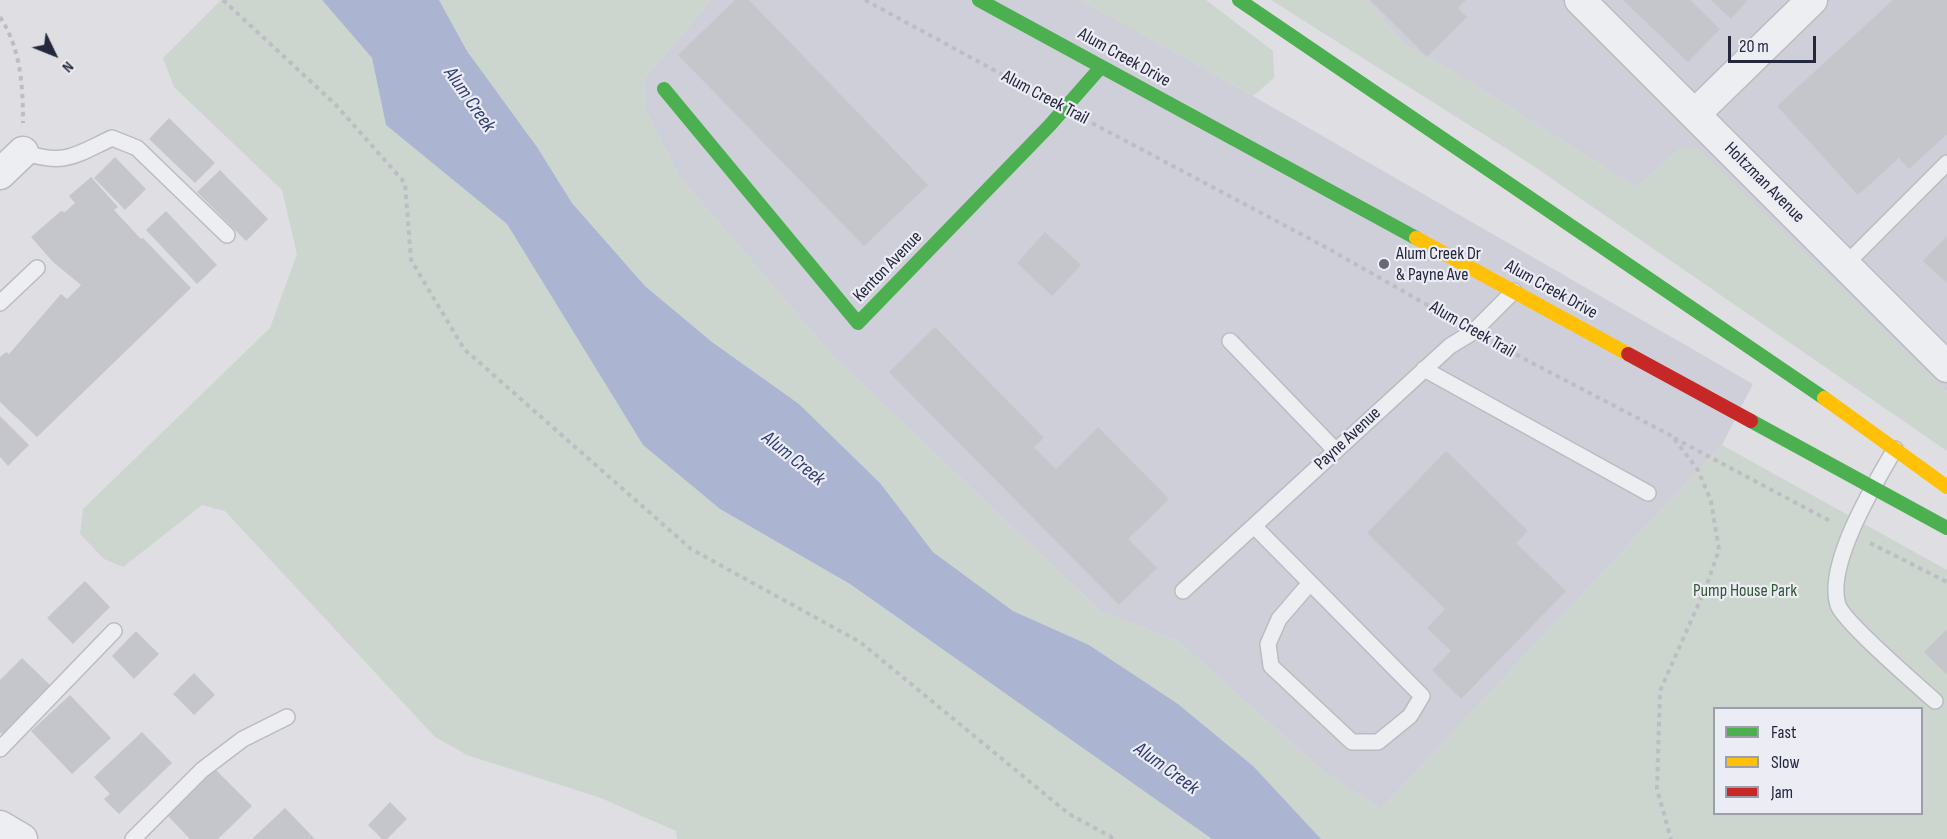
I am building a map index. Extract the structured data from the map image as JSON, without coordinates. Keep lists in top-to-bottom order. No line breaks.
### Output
{"streets":{"main road":["Alum Creek Drive","Kenton Avenue"],"street":["Holtzman Avenue"],"lane":["Payne Avenue"],"path":["Alum Creek Trail"]},"crossings":[["Alum Creek Drive","Kenton Avenue"],["Alum Creek Drive","Payne Avenue"],["Alum Creek Trail","Kenton Avenue"],["Alum Creek Trail","Payne Avenue"]],"water":["Alum Creek"],"parks":["Pump House Park"],"places":["Alum Creek Dr & Payne Ave"],"legend":["Fast","Slow","Jam"],"scale_bar":"20 m","north":"bottom right"}
